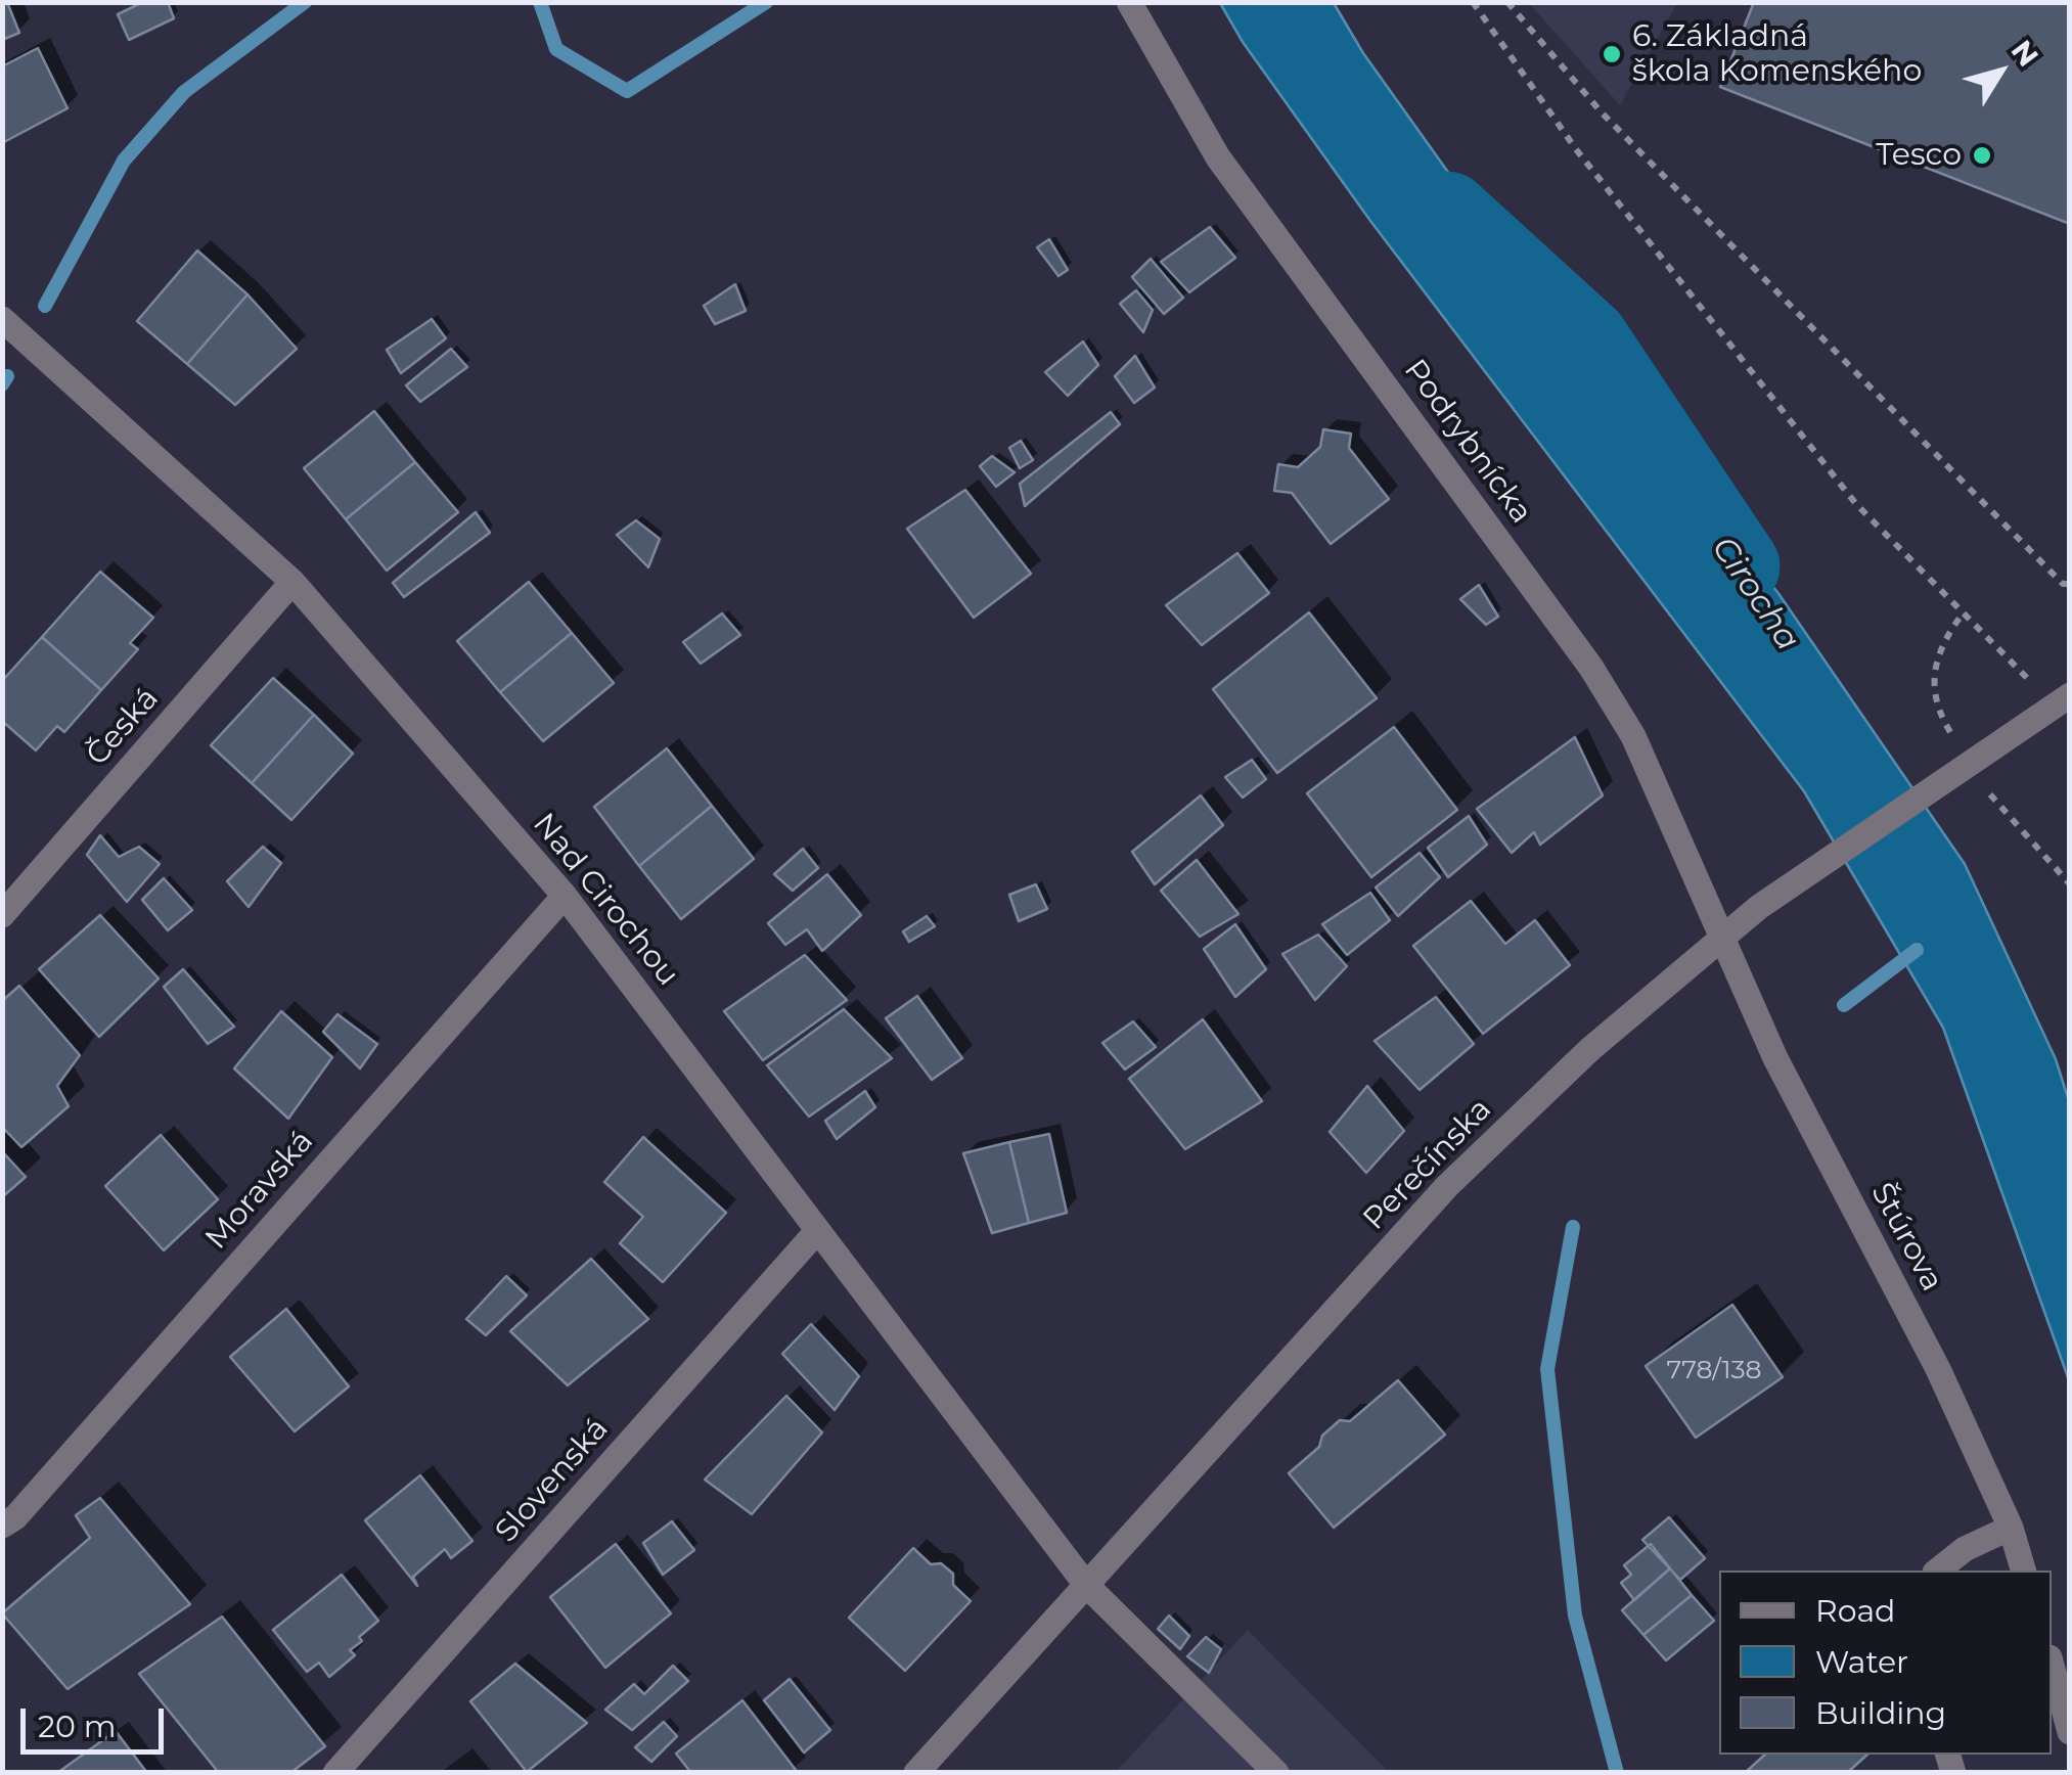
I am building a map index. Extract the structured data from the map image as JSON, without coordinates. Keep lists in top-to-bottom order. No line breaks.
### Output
{"streets":{"street":["Podrybnícka","Česká","Nad Cirochou","Perečínska","Moravská","Štúrova","Slovenská"]},"crossings":[["Podrybnícka","Perečínska"],["Podrybnícka","Štúrova"],["Česká","Nad Cirochou"],["Nad Cirochou","Perečínska"],["Nad Cirochou","Moravská"],["Nad Cirochou","Slovenská"],["Perečínska","Štúrova"]],"water":["Cirocha"],"places":["6. Základná škola Komenského","Tesco"],"house_numbers":["778/138"],"legend":["Road","Water","Building"],"scale_bar":"20 m","north":"top right"}
